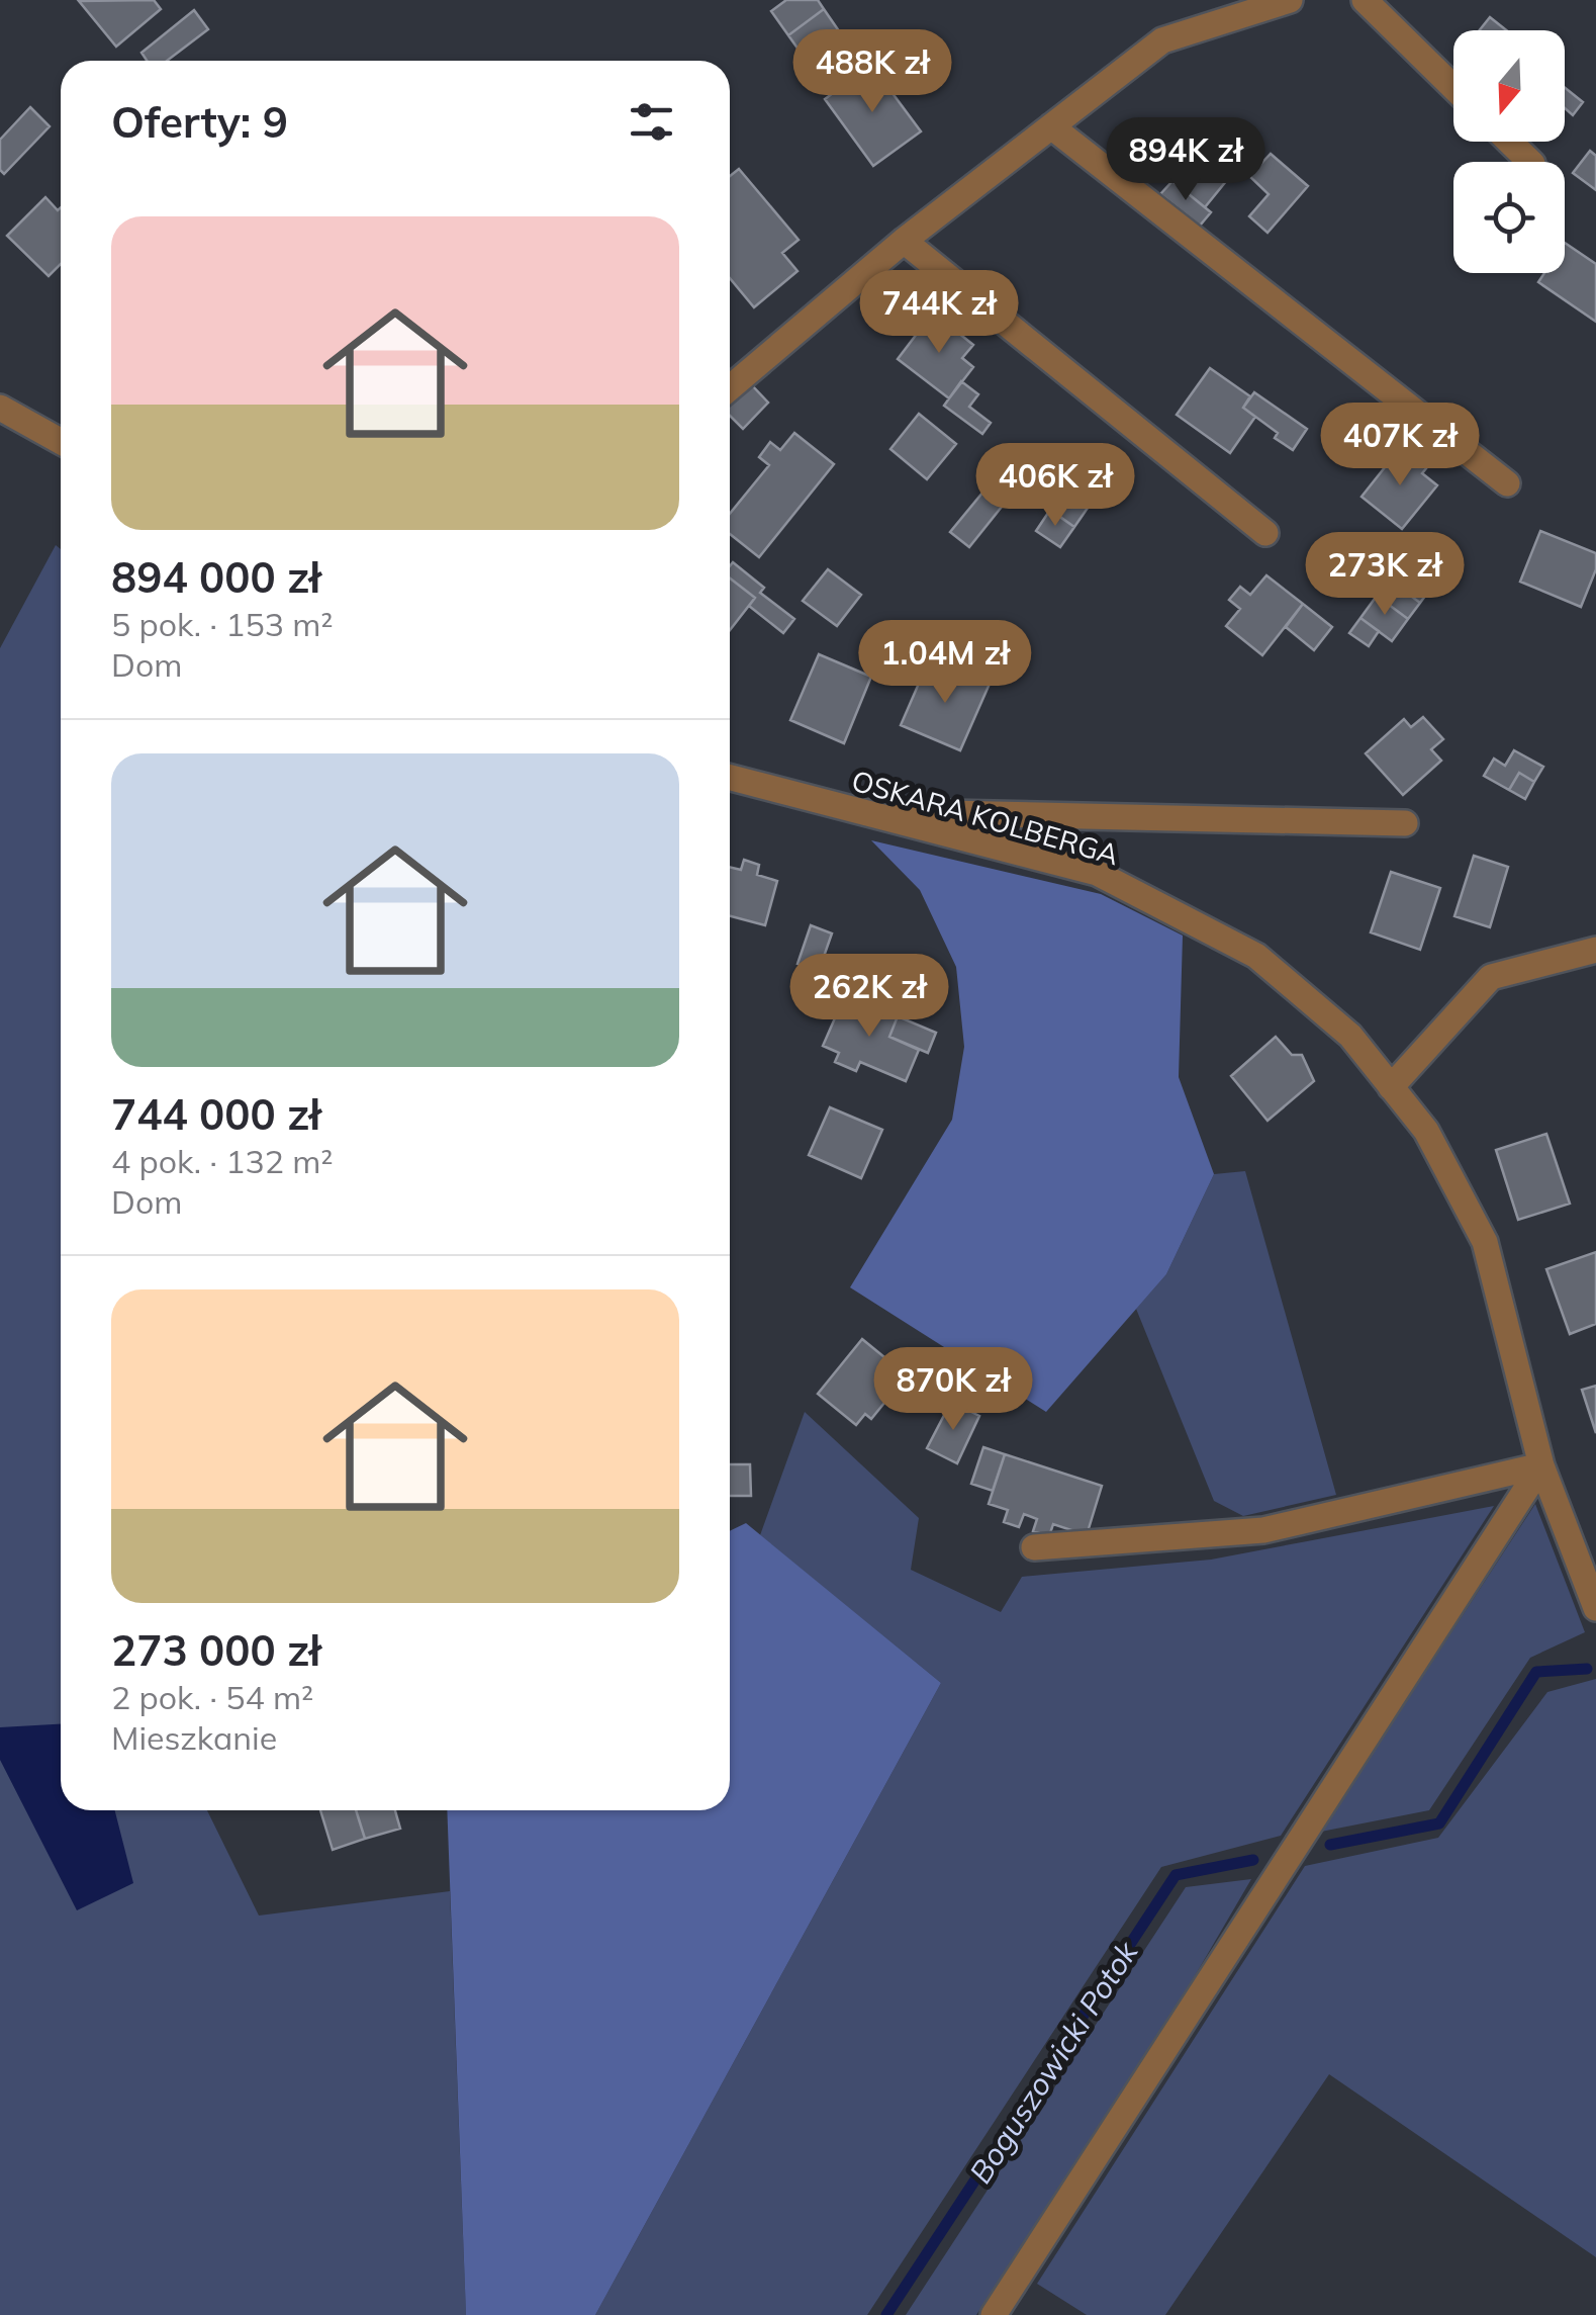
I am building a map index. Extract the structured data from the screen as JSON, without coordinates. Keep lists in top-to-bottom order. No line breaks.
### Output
{"streets":{"street":["OSKARA KOLBERGA"]},"water":["Boguszowicki Potok"],"north":"bottom","page":{"price":["488K zł","894K zł","744K zł","407K zł","406K zł","273K zł","1.04M zł","262K zł","870K zł"],"heading":"Oferty: 9","list":[{"name":"894 000 zł","note":"5 pok. · 153 m² · Dom"},{"name":"744 000 zł","note":"4 pok. · 132 m² · Dom"},{"name":"273 000 zł","note":"2 pok. · 54 m² · Mieszkanie"}]}}
